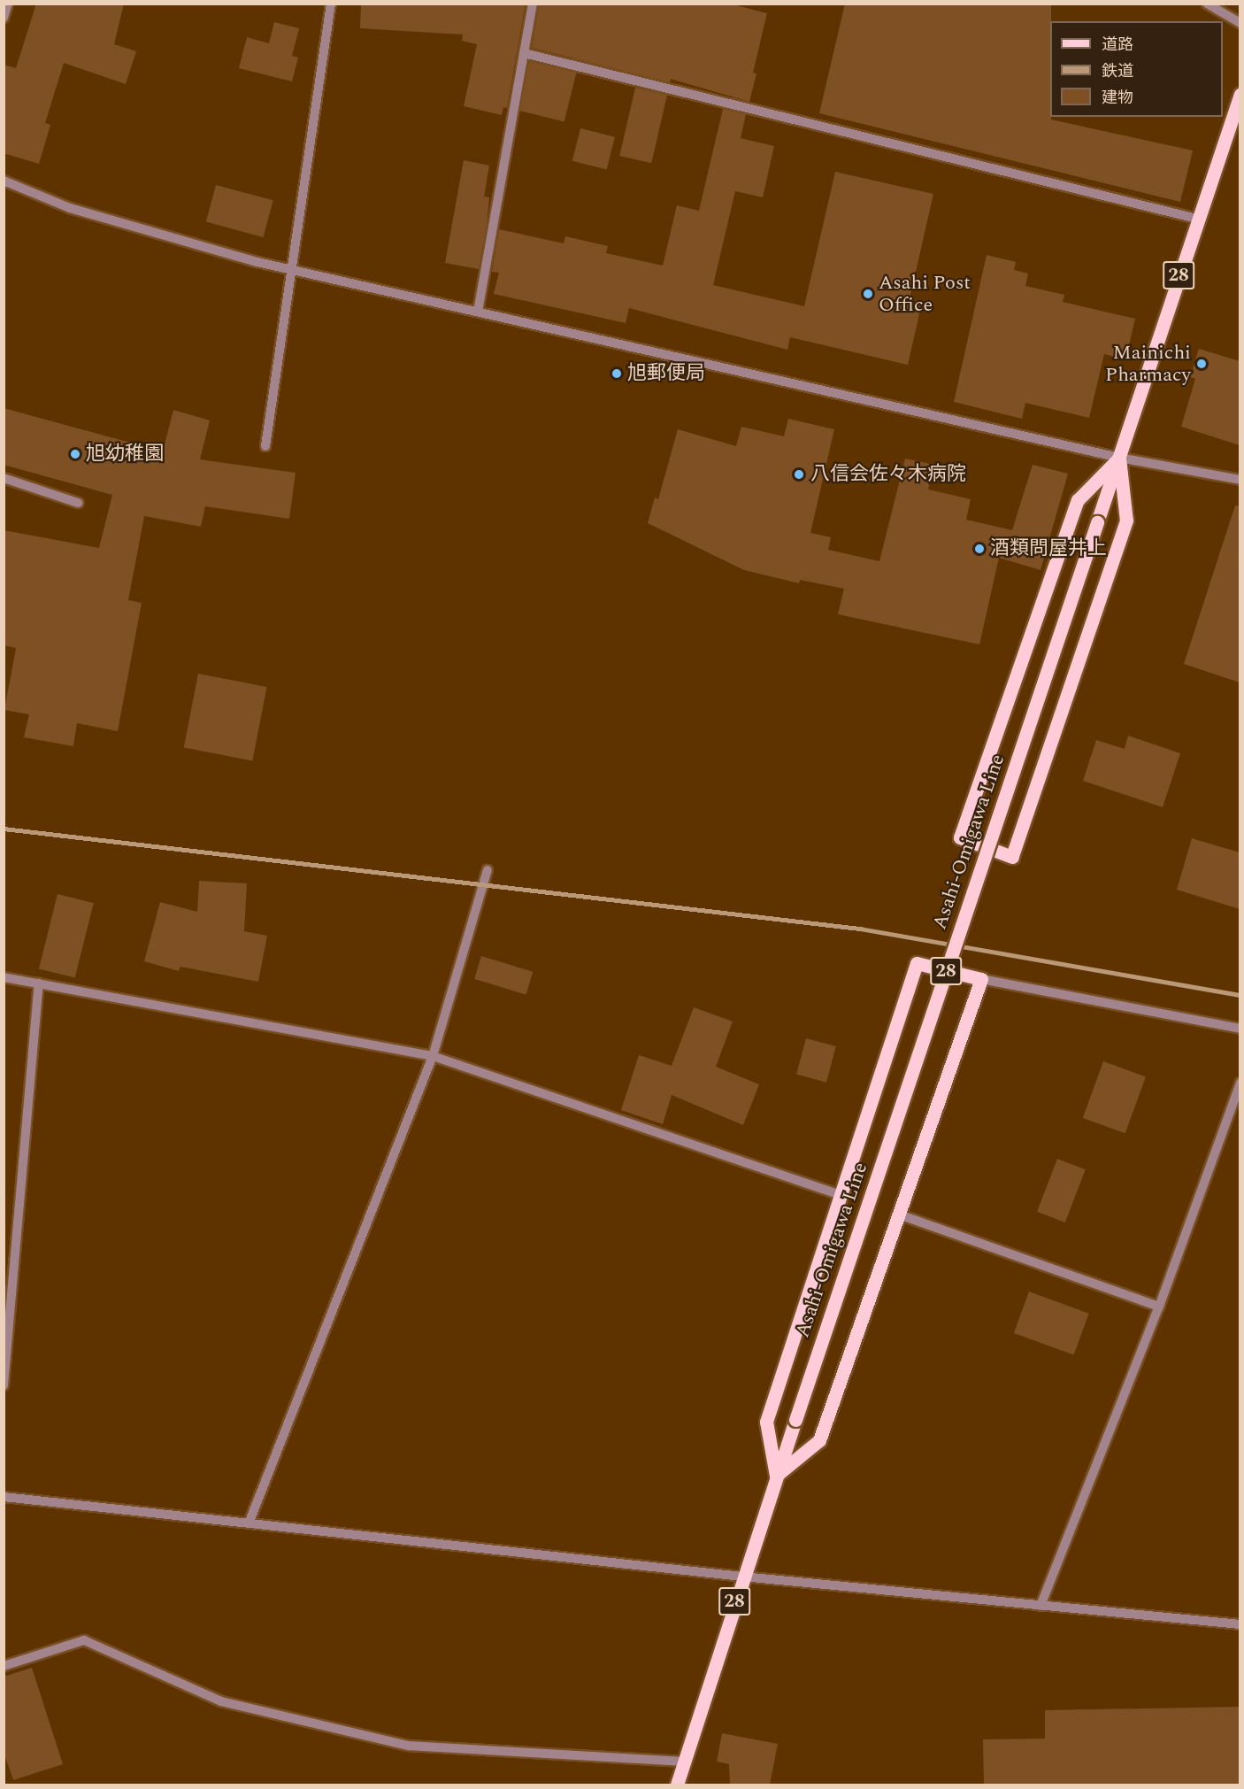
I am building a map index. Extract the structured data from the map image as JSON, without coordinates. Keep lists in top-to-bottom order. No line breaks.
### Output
{"streets":{"main road":["28","Asahi-Omigawa Line"]},"places":["Asahi Post Office","Mainichi Pharmacy","旭郵便局","旭幼稚園","八信会佐々木病院","酒類問屋井上"],"legend":["道路","鉄道","建物"]}
